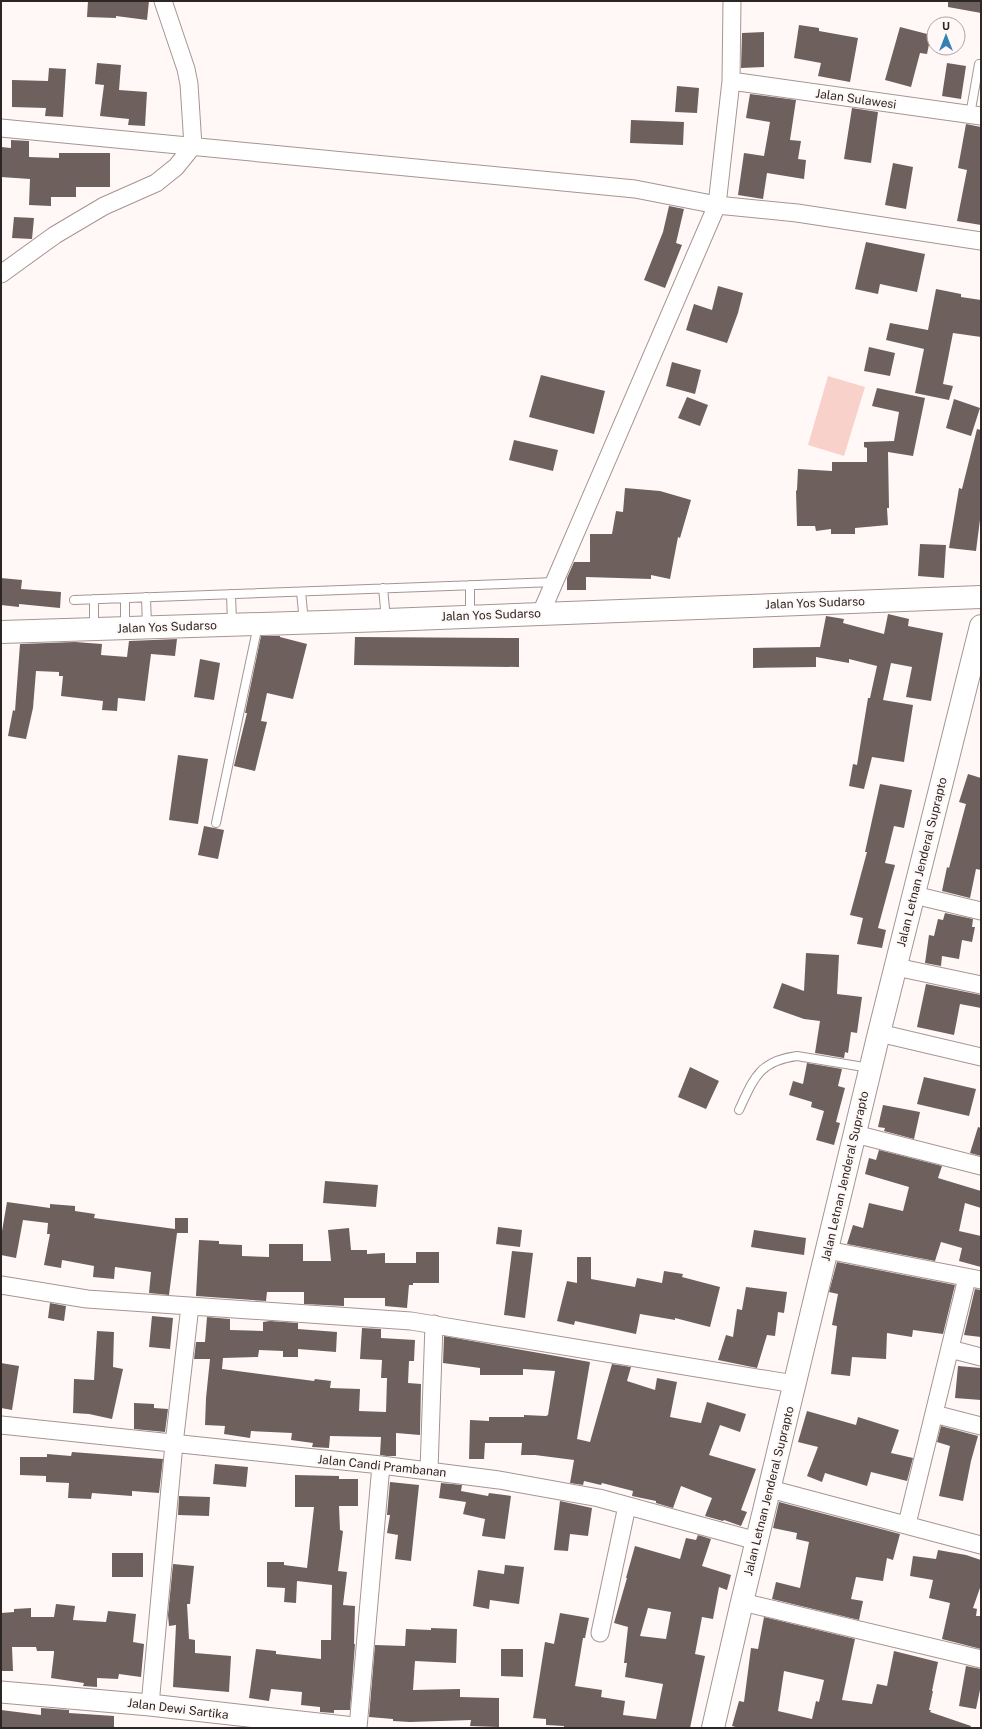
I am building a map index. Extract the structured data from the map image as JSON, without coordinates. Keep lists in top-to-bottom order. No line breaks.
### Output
{"streets":{"main road":["Jalan Yos Sudarso","Jalan Letnan Jenderal Suprapto"],"street":["Jalan Sulawesi","Jalan Candi Prambanan","Jalan Dewi Sartika"]},"crossings":[["Jalan Letnan Jenderal Suprapto","Jalan Candi Prambanan"]],"north":"top"}
